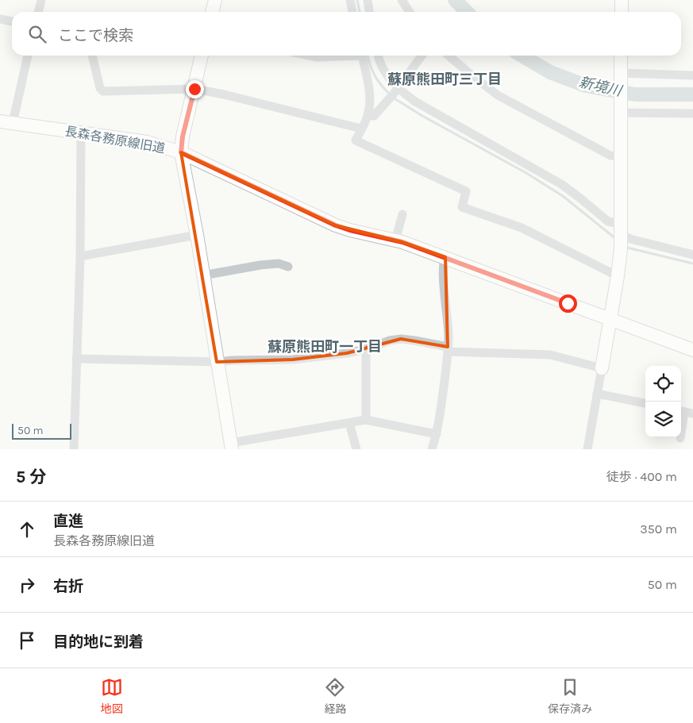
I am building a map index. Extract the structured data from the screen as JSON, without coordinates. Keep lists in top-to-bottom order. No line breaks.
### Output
{"streets":{"street":["長森各務原線旧道"]},"districts":["蘇原熊田町三丁目","蘇原熊田町一丁目"],"water":["新境川"],"scale_bar":"50 m","page":{"search":"ここで検索","scale":"50 m","heading":["5 分","徒歩 · 400 m"],"list":[["直進","長森各務原線旧道","350 m"],["右折","50 m"],"目的地に到着"],"nav":["地図","経路","保存済み"]}}
